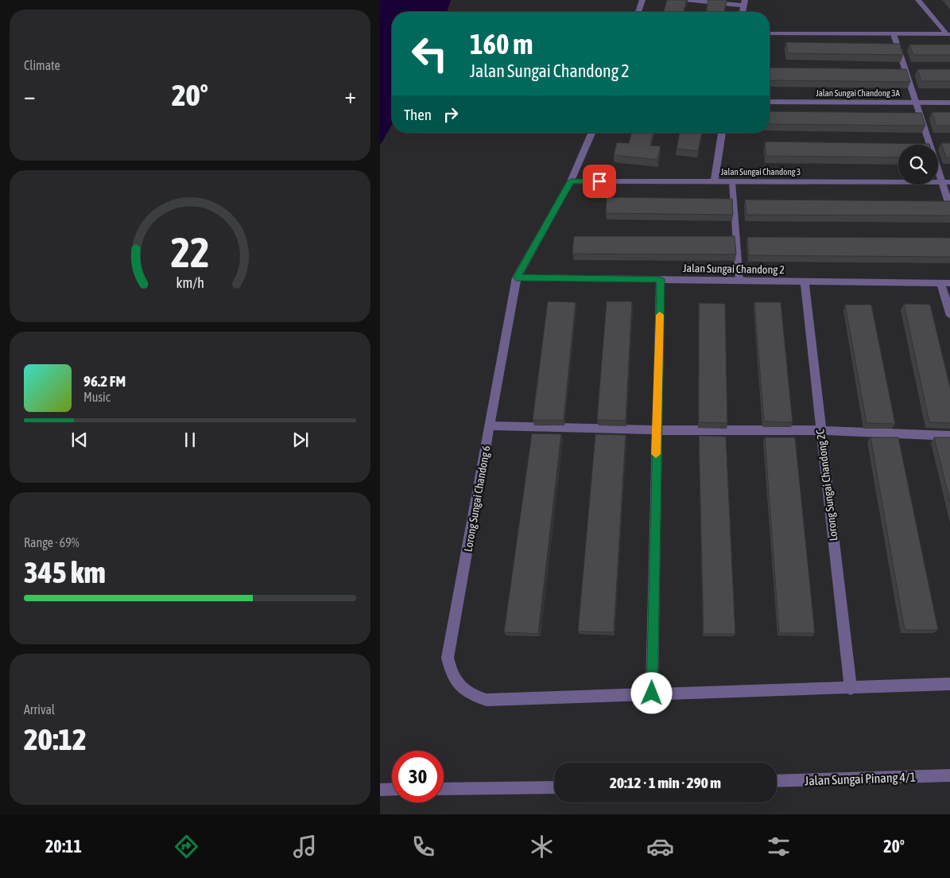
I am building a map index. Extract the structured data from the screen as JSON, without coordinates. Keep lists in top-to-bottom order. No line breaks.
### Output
{"streets":{"street":["Jalan Sungai Chandong 3A","Jalan Sungai Chandong 3","Jalan Sungai Chandong 2","Lorong Sungai Chandong 2C","Lorong Sungai Chandong 6","Jalan Sungai Pinang 4/1"]},"crossings":[["Jalan Sungai Chandong 3","Lorong Sungai Chandong 6"],["Jalan Sungai Chandong 2","Lorong Sungai Chandong 2C"],["Jalan Sungai Chandong 2","Lorong Sungai Chandong 6"]],"page":{"tile":["Climate",["Range · 69%","345 km"],["Arrival","20:12"]],"turn":["160 m","Jalan Sungai Chandong 2"],"heat":["−","20°","+"],"then":"Then","song":["96.2 FM","Music"],"limit":"30","trip":"20:12 · 1 min · 290 m","tabs":["20:11","20°"],"gauge":["22","km/h"]}}
